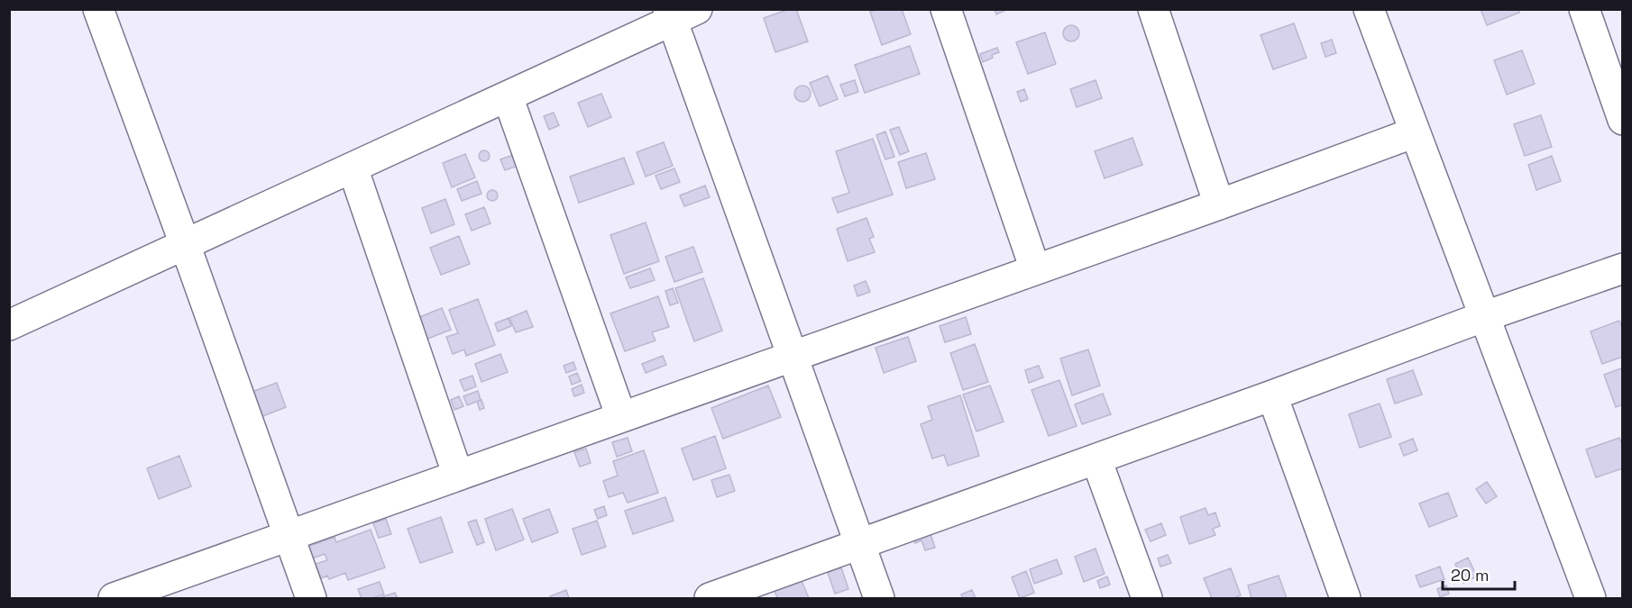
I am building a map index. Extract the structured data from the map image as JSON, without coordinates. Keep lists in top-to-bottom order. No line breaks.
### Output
{"scale_bar":"20 m"}
